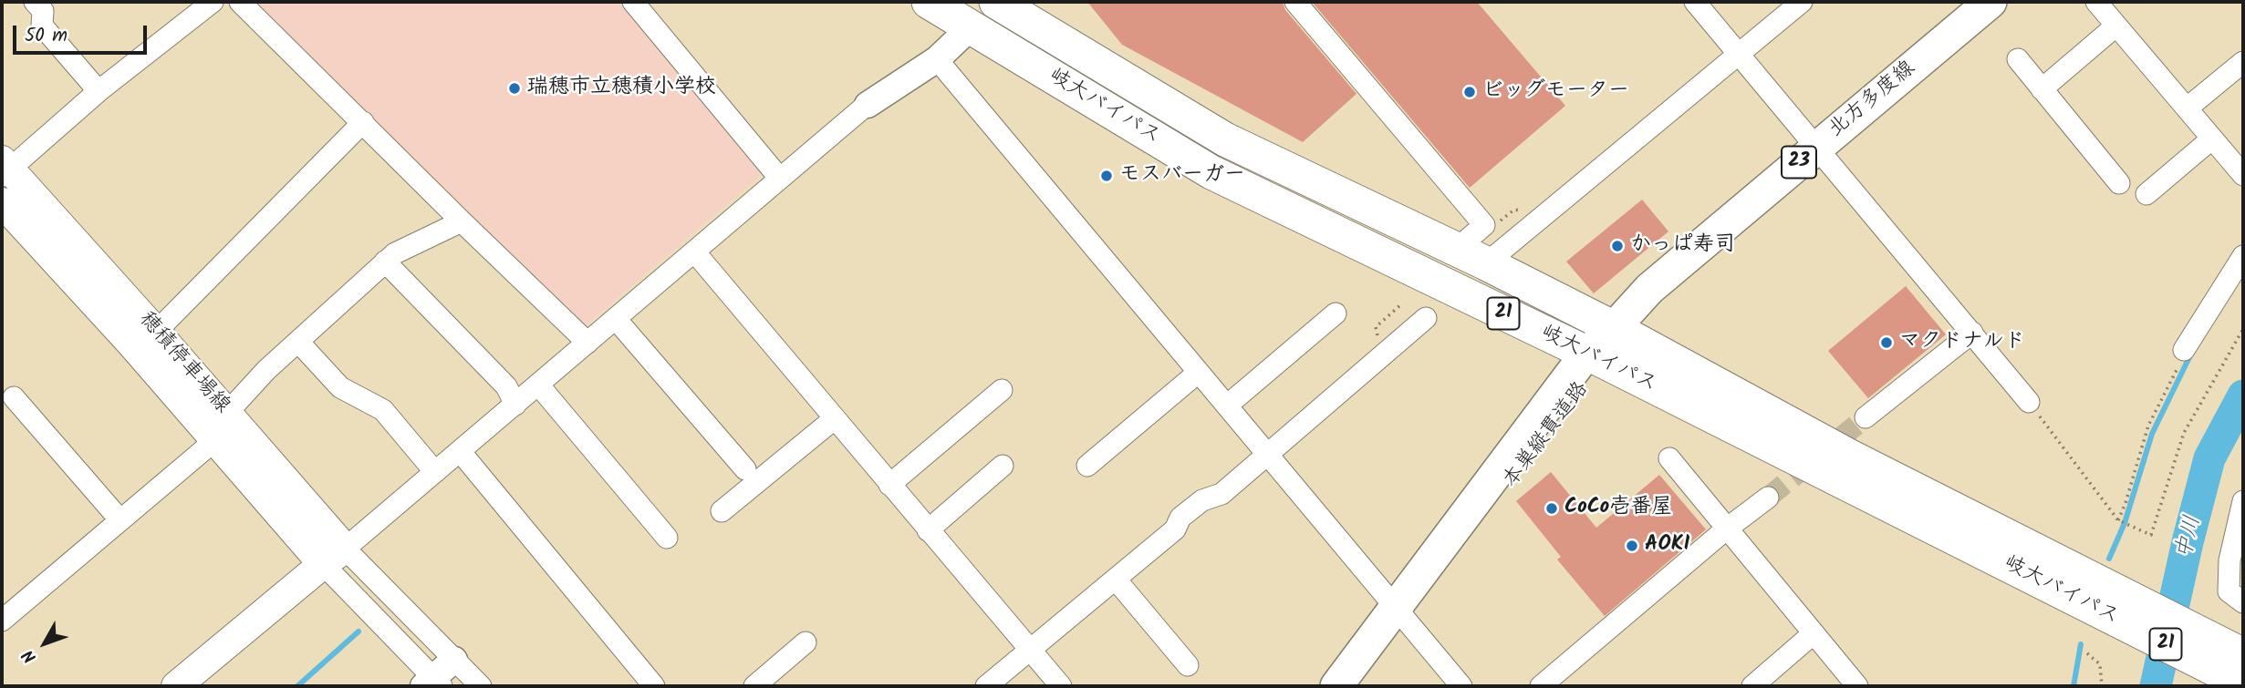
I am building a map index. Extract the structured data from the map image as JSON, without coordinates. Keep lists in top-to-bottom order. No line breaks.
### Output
{"streets":{"highway":["岐大バイパス","21"],"main road":["北方多度線","23","穂積停車場線","本巣縦貫道路"]},"crossings":[["北方多度線","岐大バイパス"],["北方多度線","本巣縦貫道路"],["岐大バイパス","本巣縦貫道路"]],"water":["中川"],"places":["瑞穂市立穂積小学校","ビッグモーター","モスバーガー","かっぱ寿司","マクドナルド","CoCo壱番屋","AOKI"],"scale_bar":"50 m","north":"bottom left"}
